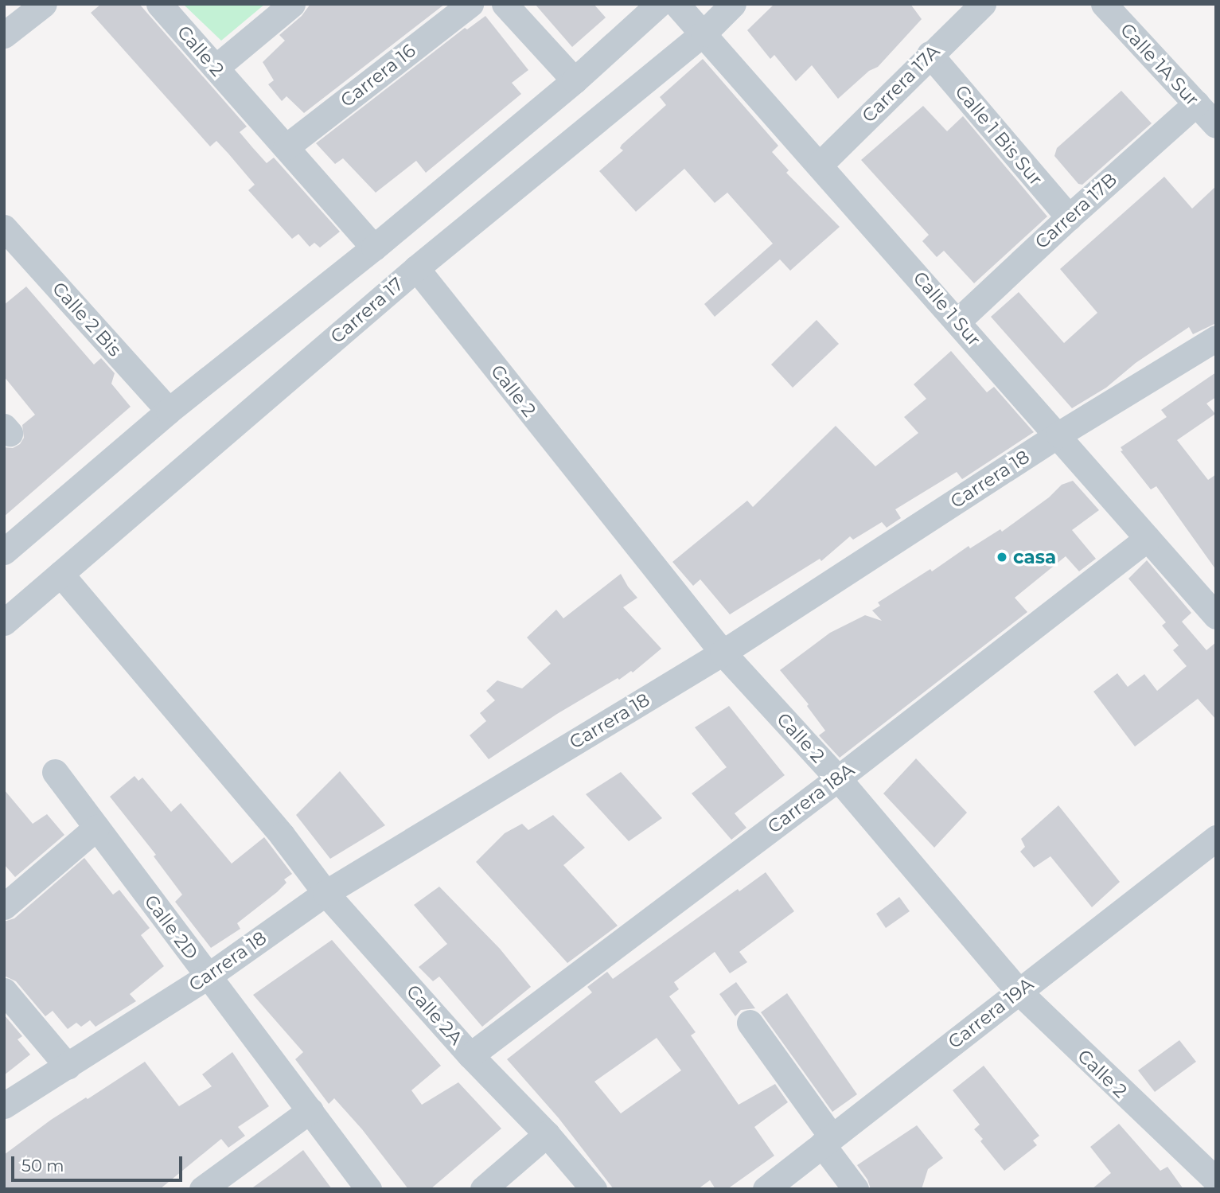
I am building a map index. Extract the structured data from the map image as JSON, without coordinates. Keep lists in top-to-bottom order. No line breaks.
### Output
{"streets":{"street":["Calle 2","Calle 1A Sur","Carrera 16","Carrera 17A","Calle 1 Bis Sur","Carrera 17B","Calle 1 Sur","Carrera 17","Calle 2 Bis","Carrera 18","Carrera 18A","Calle 2D","Carrera 19A","Calle 2A"]},"crossings":[["Calle 2","Carrera 16"],["Calle 2","Carrera 17"],["Calle 2","Carrera 18"],["Calle 2","Carrera 18A"],["Calle 2","Carrera 19A"],["Calle 1A Sur","Carrera 17B"],["Carrera 17A","Calle 1 Bis Sur"],["Carrera 17A","Calle 1 Sur"],["Calle 1 Bis Sur","Carrera 17B"],["Carrera 17B","Calle 1 Sur"],["Calle 1 Sur","Carrera 17"],["Calle 1 Sur","Carrera 18"],["Calle 1 Sur","Carrera 18A"],["Carrera 17","Calle 2A"],["Carrera 18","Calle 2D"],["Carrera 18","Calle 2A"],["Carrera 18A","Calle 2A"]],"places":["casa"],"scale_bar":"50 m"}
